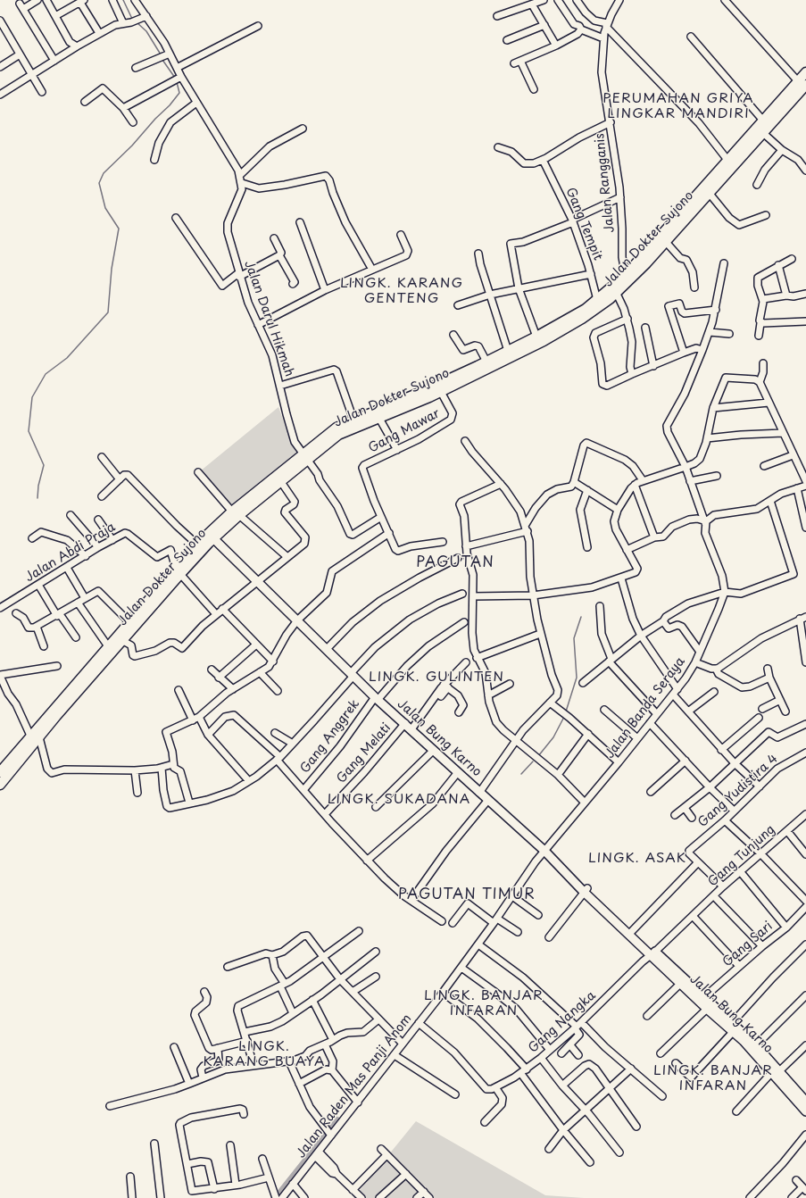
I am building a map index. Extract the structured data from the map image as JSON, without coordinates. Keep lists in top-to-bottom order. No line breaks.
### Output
{"streets":{"highway":["Jalan Dokter Sujono"],"main road":["Jalan Bung Karno"],"street":["Jalan Rangganis","Gang Tempit","Jalan Darul Hikmah","Gang Mawar","Jalan Abdi Praja","Jalan Banda Seraya","Gang Anggrek","Gang Melati","Gang Yudistira 4","Gang Tunjung","Gang Sari","Gang Nangka","Jalan Raden Mas Panji Anom"]},"crossings":[["Jalan Rangganis","Jalan Dokter Sujono"],["Jalan Dokter Sujono","Jalan Darul Hikmah"],["Jalan Dokter Sujono","Gang Mawar"],["Jalan Dokter Sujono","Jalan Abdi Praja"],["Jalan Dokter Sujono","Jalan Bung Karno"],["Jalan Darul Hikmah","Gang Mawar"],["Jalan Banda Seraya","Jalan Bung Karno"],["Jalan Banda Seraya","Jalan Raden Mas Panji Anom"],["Gang Anggrek","Jalan Bung Karno"],["Jalan Bung Karno","Gang Melati"],["Jalan Bung Karno","Gang Tunjung"],["Jalan Bung Karno","Gang Nangka"],["Jalan Bung Karno","Jalan Raden Mas Panji Anom"],["Gang Tunjung","Gang Nangka"]],"districts":["PERUMAHAN GRIYA LINGKAR MANDIRI","LINGK. KARANG GENTENG","PAGUTAN","LINGK. GULINTEN","LINGK. SUKADANA","LINGK. ASAK","PAGUTAN TIMUR","LINGK. BANJAR INFARAN","LINGK. KARANG BUAYA","LINGK. BANJAR INFARAN"]}
